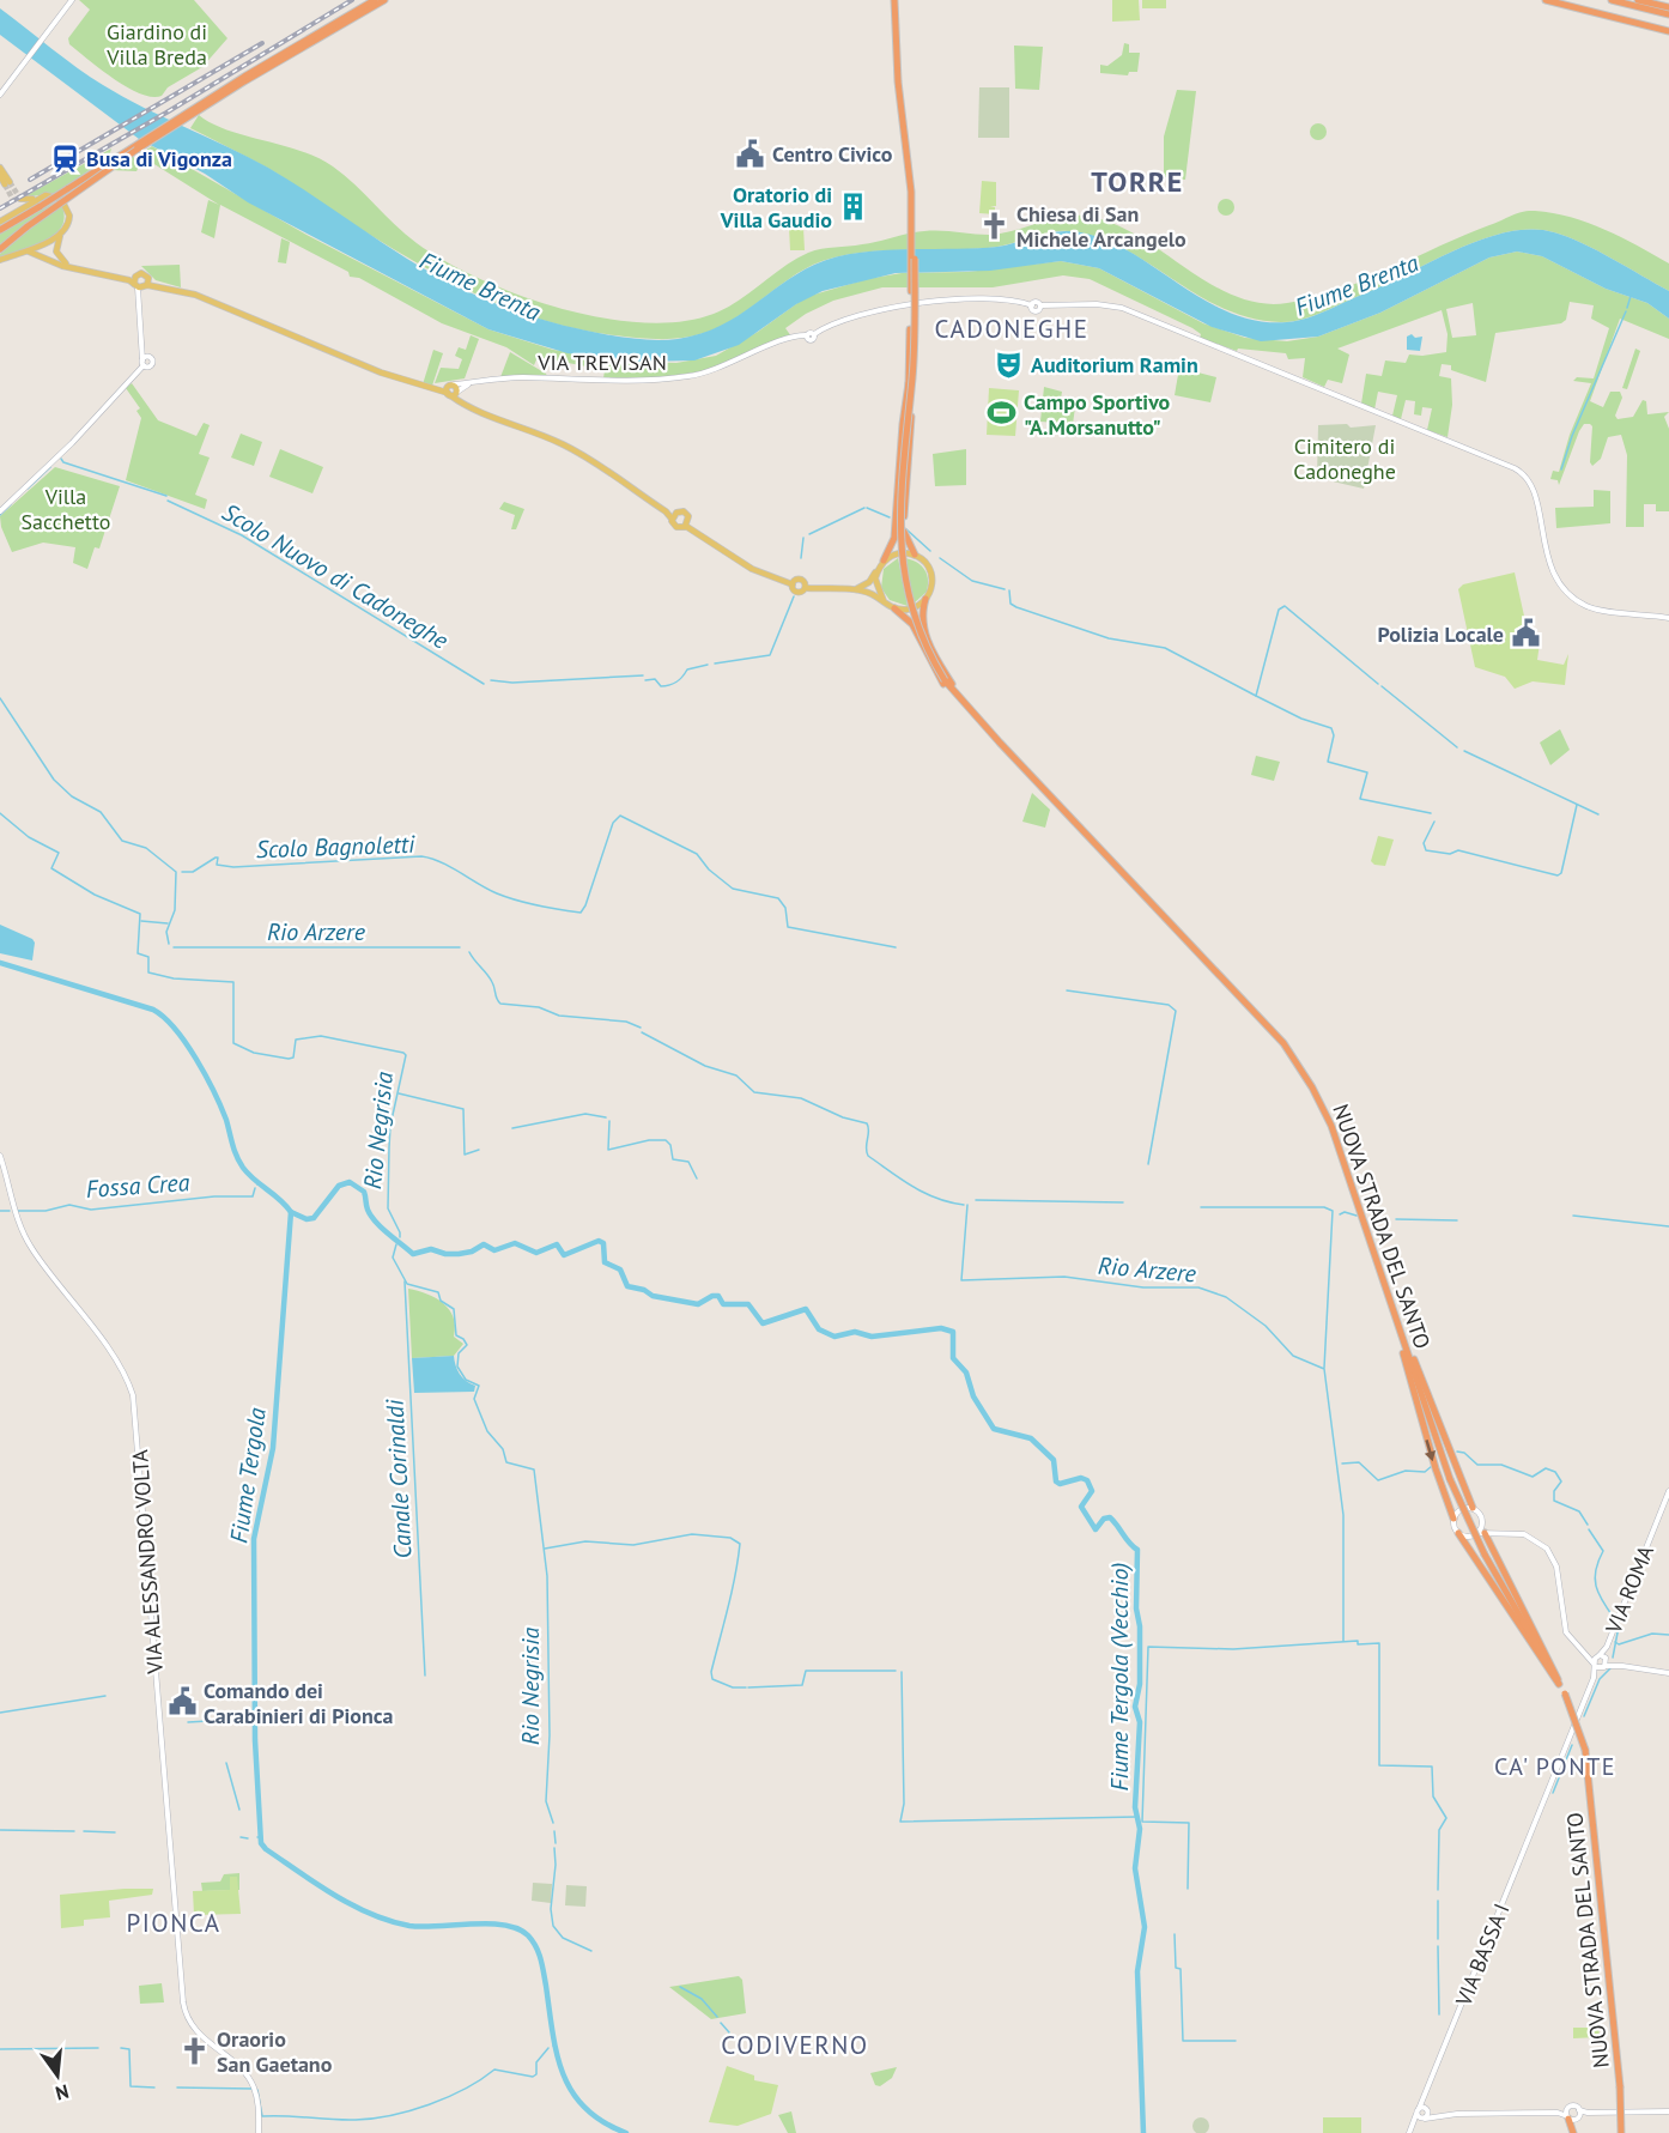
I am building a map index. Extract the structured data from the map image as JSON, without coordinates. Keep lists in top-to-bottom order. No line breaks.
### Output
{"streets":{"highway":["NUOVA STRADA DEL SANTO"],"main road":["VIA TREVISAN","VIA ALESSANDRO VOLTA","VIA ROMA","VIA BASSA I"]},"districts":["TORRE","CADONEGHE","CA' PONTE","PIONCA","CODIVERNO"],"water":["Fiume Brenta","Scolo Nuovo di Cadoneghe","Scolo Bagnoletti","Rio Arzere","Rio Negrisia","Fossa Crea","Fiume Tergola","Canale Corinaldi","Fiume Tergola (Vecchio)"],"parks":["Giardino di Villa Breda","Cimitero di Cadoneghe","Villa Sacchetto"],"places":{"public building":["Centro Civico","Polizia Locale","Comando dei Carabinieri di Pionca"],"station":["Busa di Vigonza"],"building":["Oratorio di Villa Gaudio"],"church":["Chiesa di San Michele Arcangelo","Oraorio San Gaetano"],"theatre":["Auditorium Ramin"],"sports":["Campo Sportivo \"A.Morsanutto\""]},"north":"bottom"}
